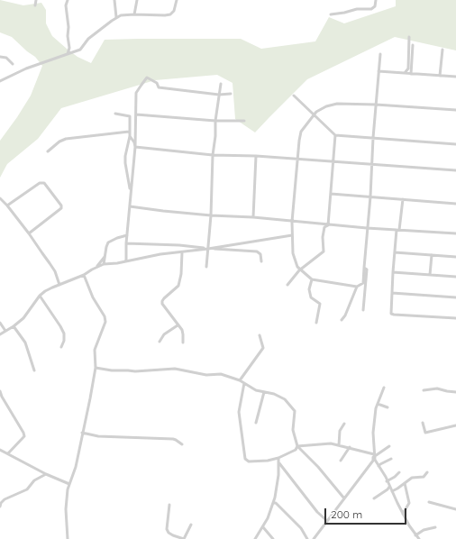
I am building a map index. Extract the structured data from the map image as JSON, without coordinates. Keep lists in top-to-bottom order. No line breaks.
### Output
{"scale_bar":"200 m"}
